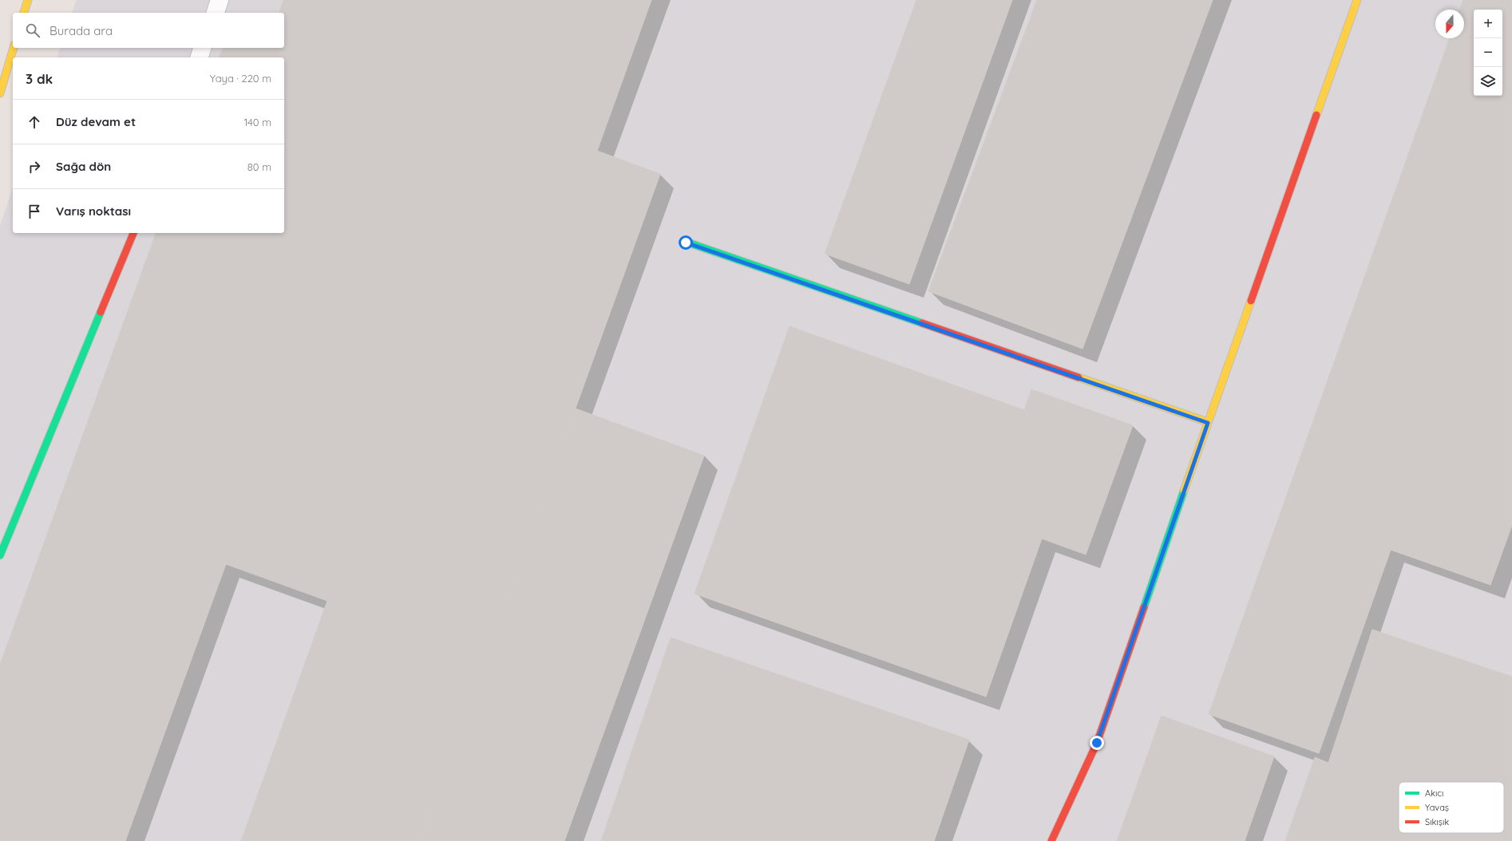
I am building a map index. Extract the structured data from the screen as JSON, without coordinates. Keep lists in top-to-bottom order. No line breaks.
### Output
{"legend":["Akıcı","Yavaş","Sıkışık"],"north":"bottom","page":{"map_buttons":["+","−"],"search":"Burada ara","heading":["3 dk","Yaya · 220 m"],"list":[["Düz devam et","140 m"],["Sağa dön","80 m"],"Varış noktası"]}}
